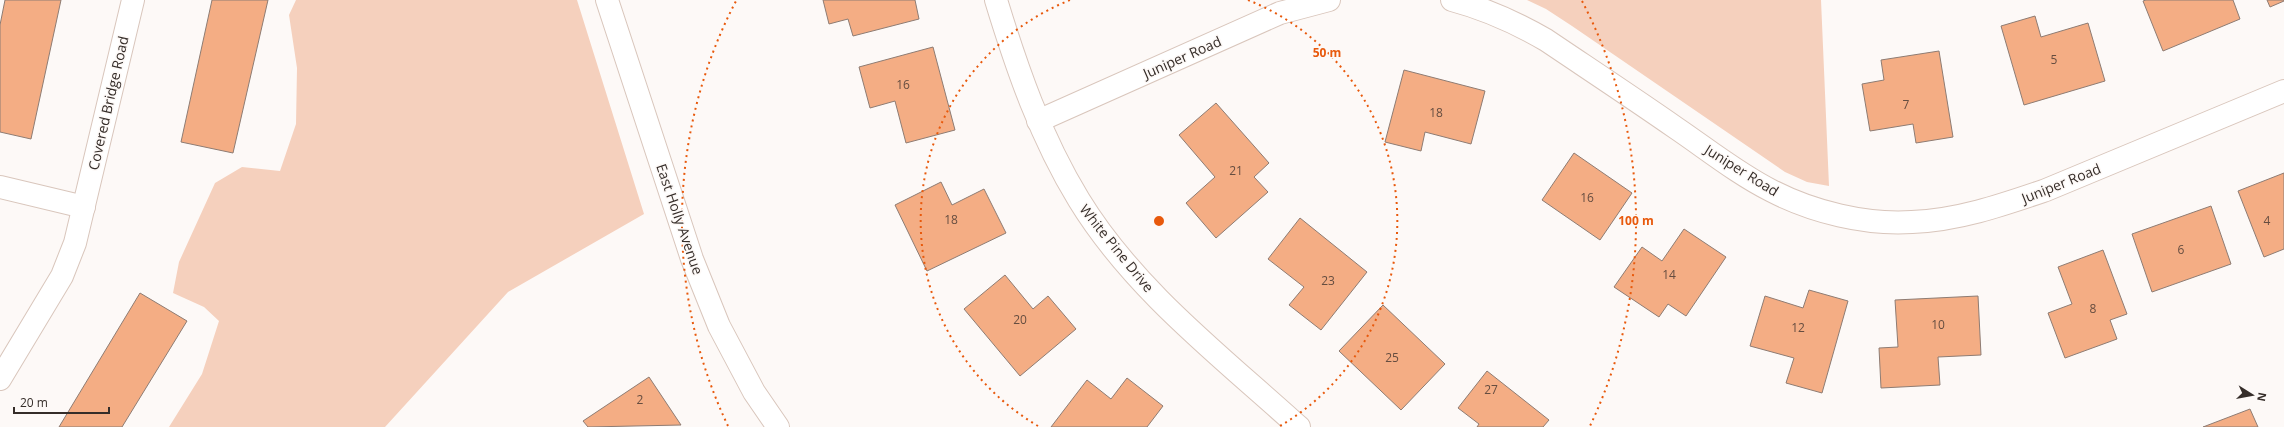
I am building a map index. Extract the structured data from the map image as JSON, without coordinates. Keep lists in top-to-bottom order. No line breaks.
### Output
{"streets":{"street":["Juniper Road","Covered Bridge Road","East Holly Avenue","White Pine Drive"]},"crossings":[["Juniper Road","White Pine Drive"]],"house_numbers":["5","16","7","18","21","16","18","4","6","14","23","8","20","10","12","25","27","2"],"scale_bar":"20 m","north":"right","rings":["50 m","100 m"]}
